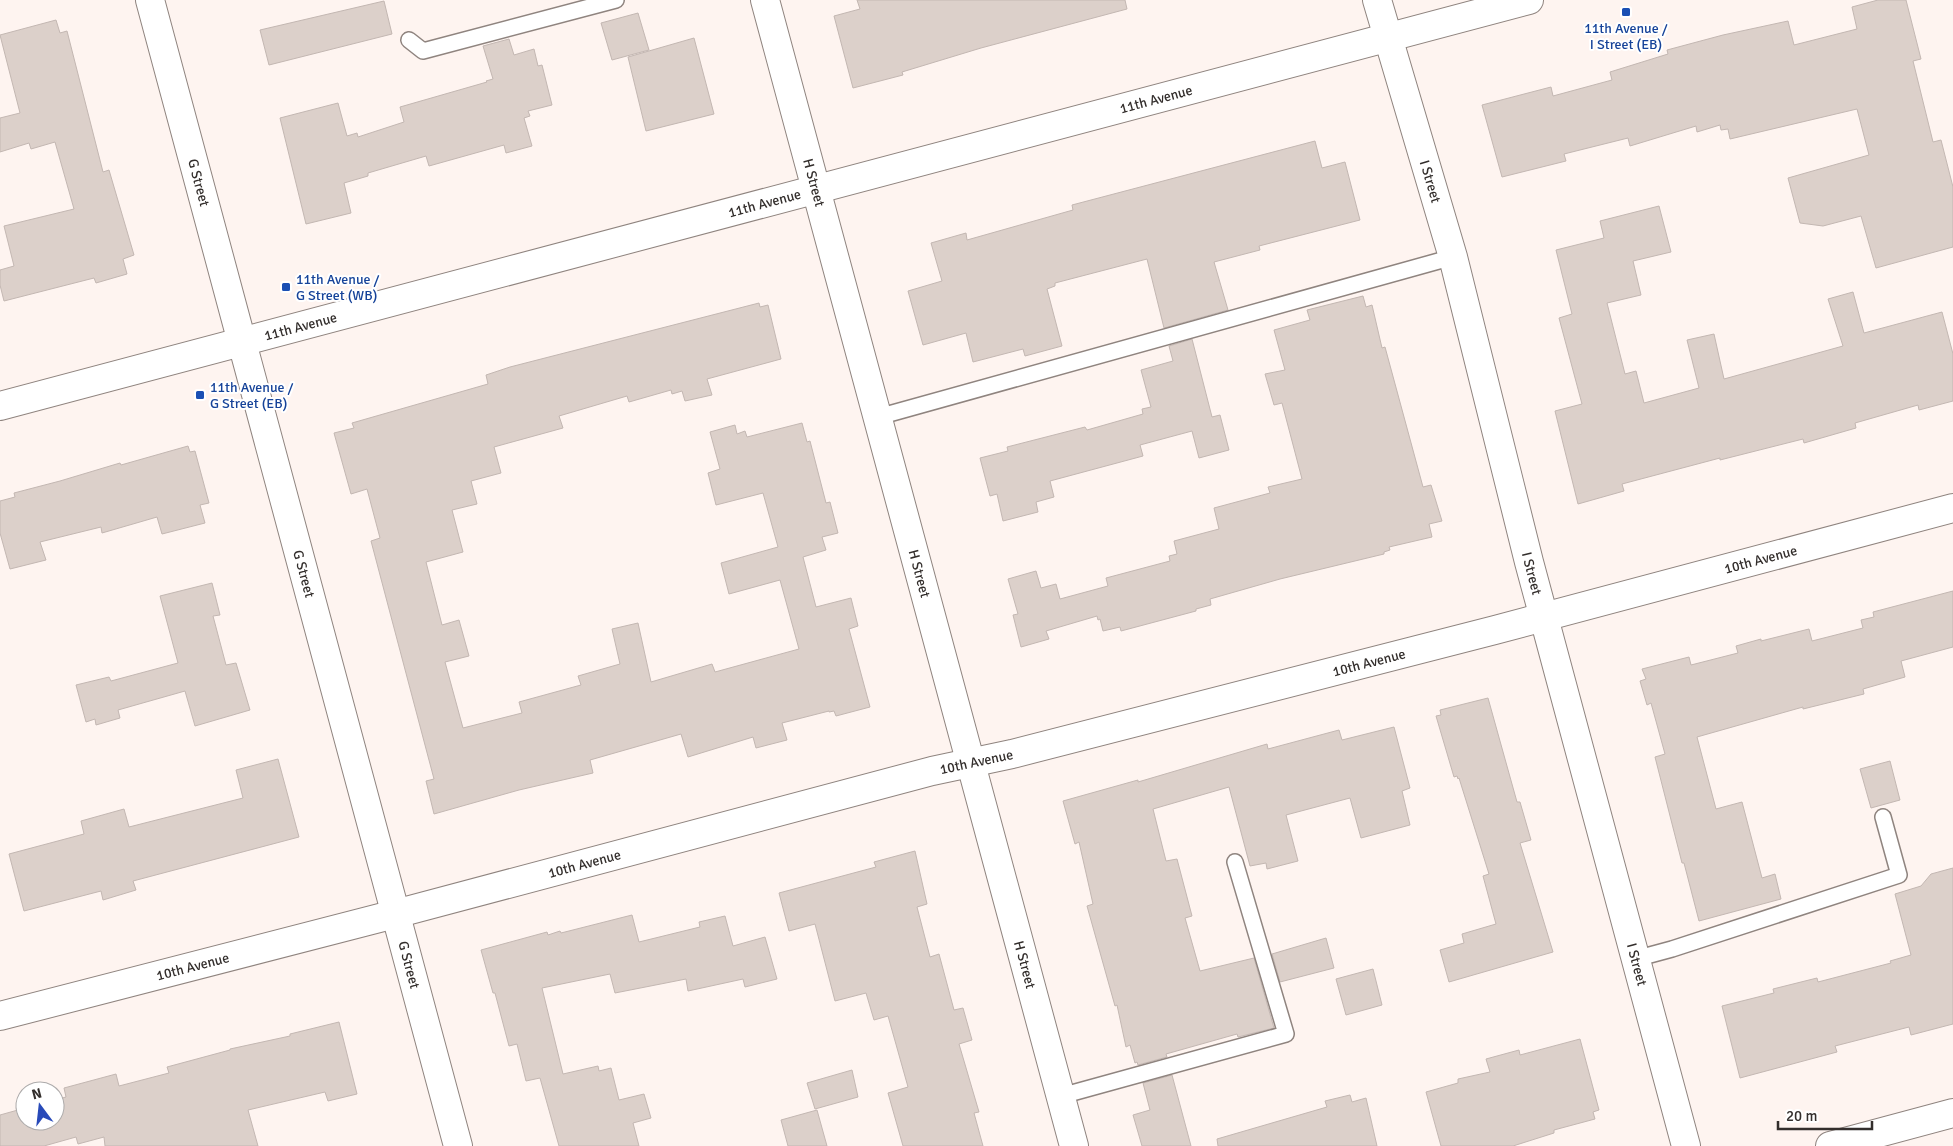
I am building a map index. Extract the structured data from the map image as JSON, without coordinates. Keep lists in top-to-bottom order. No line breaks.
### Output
{"streets":{"street":["11th Avenue","I Street","G Street","H Street","10th Avenue"]},"crossings":[["11th Avenue","I Street"],["11th Avenue","G Street"],["11th Avenue","H Street"],["I Street","10th Avenue"],["G Street","10th Avenue"],["H Street","10th Avenue"]],"places":{"transit":["11th Avenue / I Street (EB)","11th Avenue / G Street (WB)","11th Avenue / G Street (EB)"]},"scale_bar":"20 m","north":"top"}
